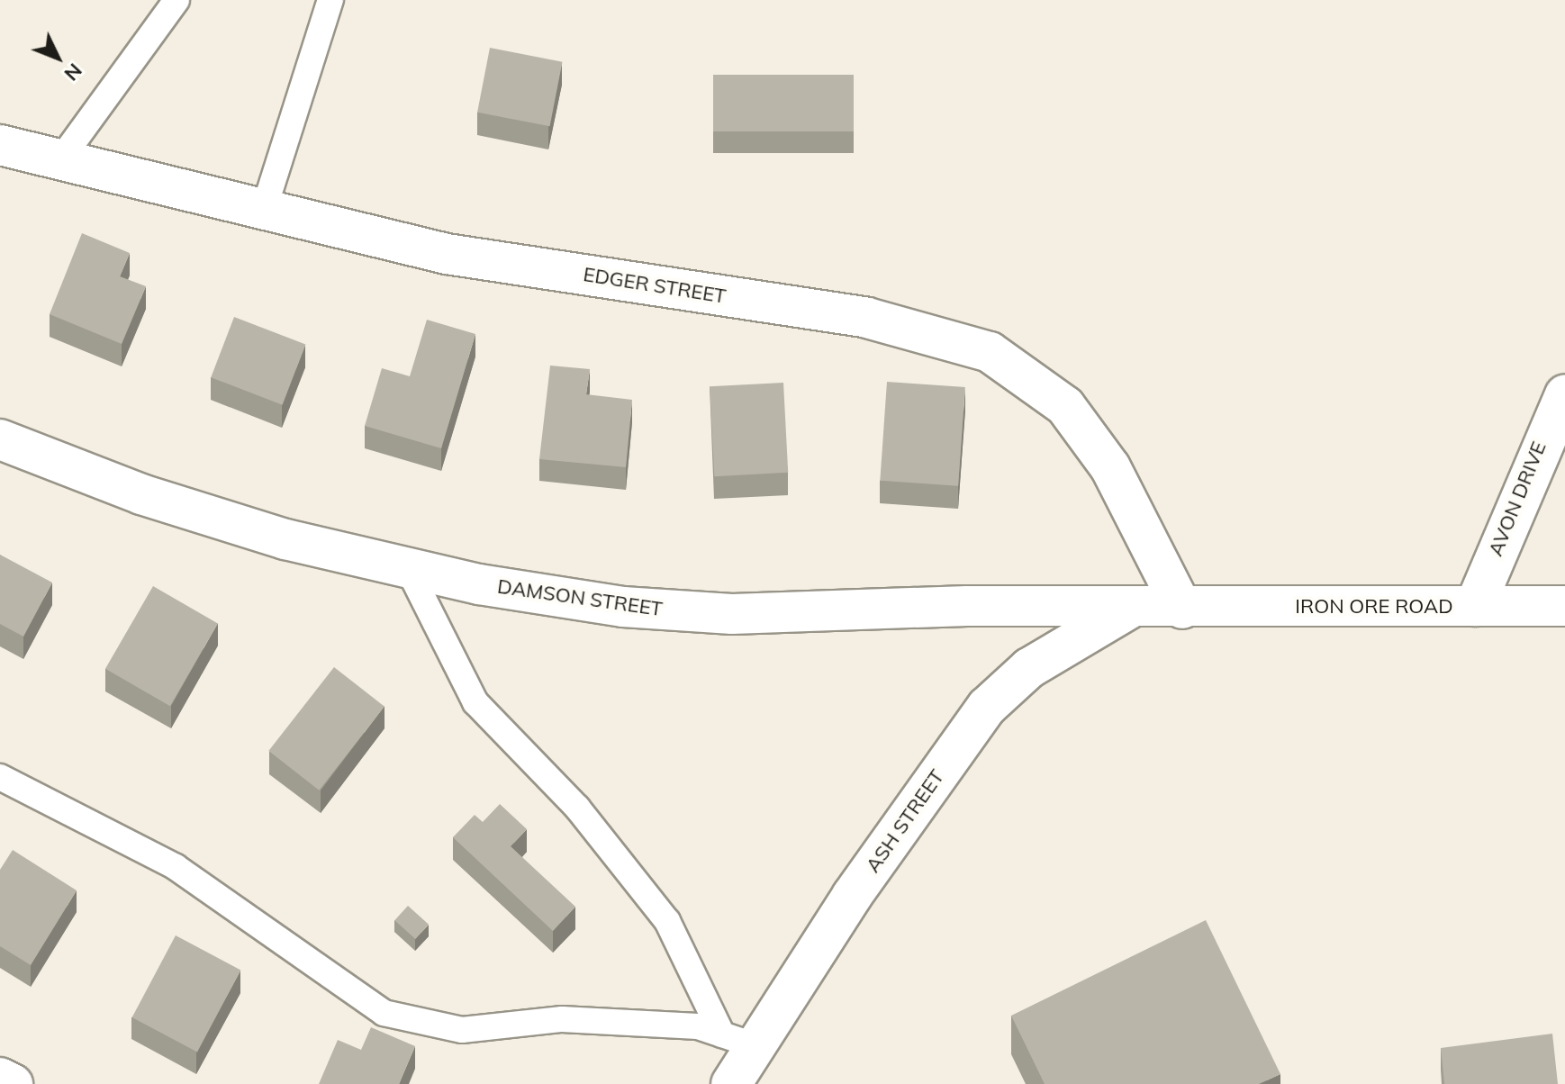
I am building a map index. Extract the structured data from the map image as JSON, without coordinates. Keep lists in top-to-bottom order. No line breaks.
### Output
{"streets":{"street":["EDGER STREET","AVON DRIVE","DAMSON STREET","IRON ORE ROAD","ASH STREET"]},"crossings":[["EDGER STREET","DAMSON STREET"],["EDGER STREET","IRON ORE ROAD"],["AVON DRIVE","IRON ORE ROAD"],["DAMSON STREET","IRON ORE ROAD"],["DAMSON STREET","ASH STREET"]],"north":"bottom right"}
